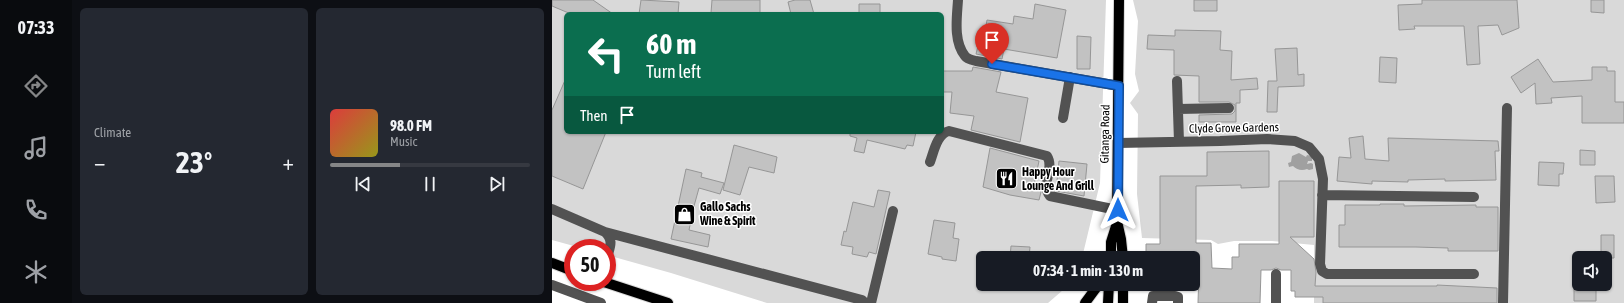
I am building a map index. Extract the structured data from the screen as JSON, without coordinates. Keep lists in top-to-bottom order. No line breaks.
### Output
{"streets":{"main road":["Gitanga Road"],"street":["Clyde Grove Gardens"]},"crossings":[["Clyde Grove Gardens","Gitanga Road"]],"places":{"restaurant":["Happy Hour Lounge And Grill"],"shop":["Gallo Sachs Wine & Spirit"]},"page":{"tabs":"07:33","tile":"Climate","turn":["60 m","Turn left"],"then":"Then","song":["98.0 FM","Music"],"heat":["−","23°","+"],"limit":"50","trip":"07:34 · 1 min · 130 m"}}
